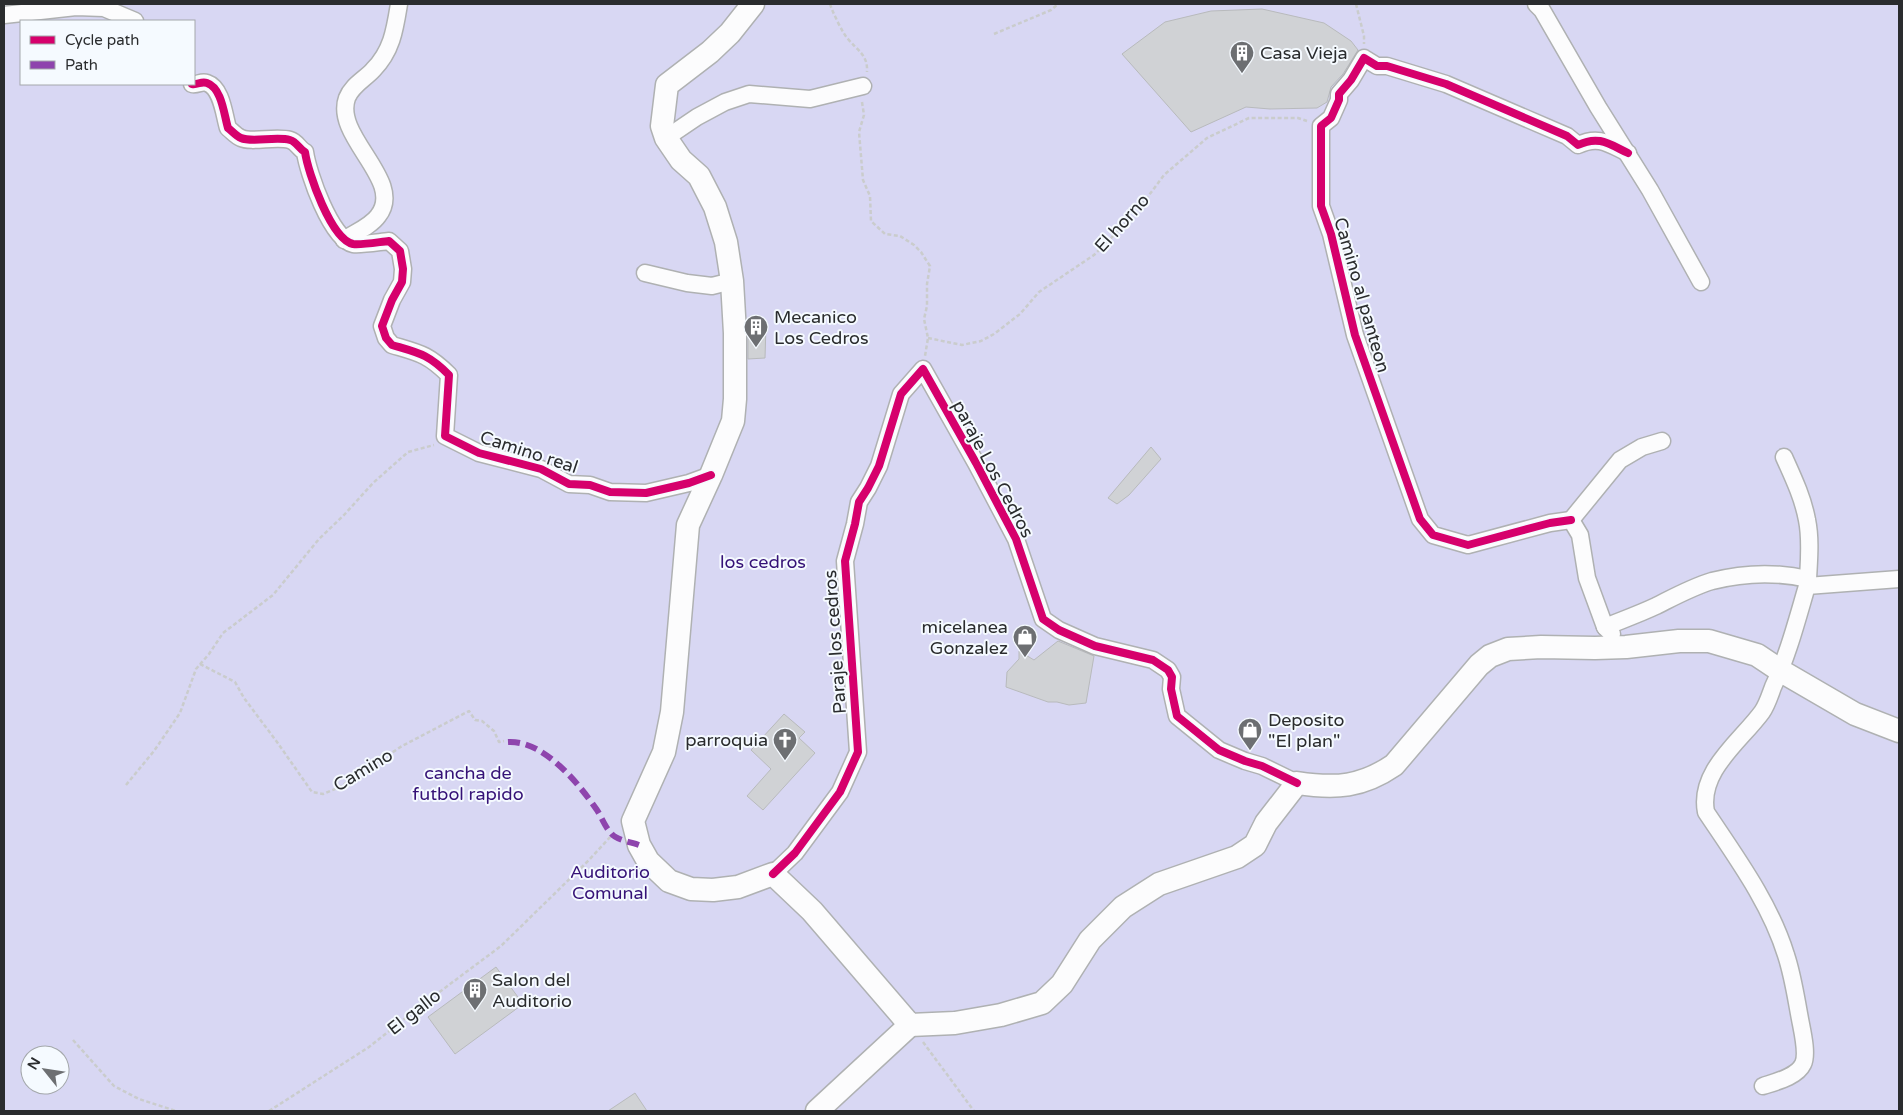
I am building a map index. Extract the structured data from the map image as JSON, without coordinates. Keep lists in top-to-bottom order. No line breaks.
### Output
{"streets":{"street":["Camino al panteon","Camino real","paraje Los Cedros","Paraje los cedros"],"path":["El horno","Camino","El gallo"]},"crossings":[["El horno","Camino al panteon"],["paraje Los Cedros","Paraje los cedros"]],"parks":["los cedros","cancha de futbol rapido","Auditorio Comunal"],"places":{"building":["Casa Vieja","Mecanico Los Cedros","Salon del Auditorio"],"shop":["micelanea Gonzalez","Deposito \"El plan\""],"church":["parroquia"]},"legend":["Cycle path","Path"],"north":"top left"}
